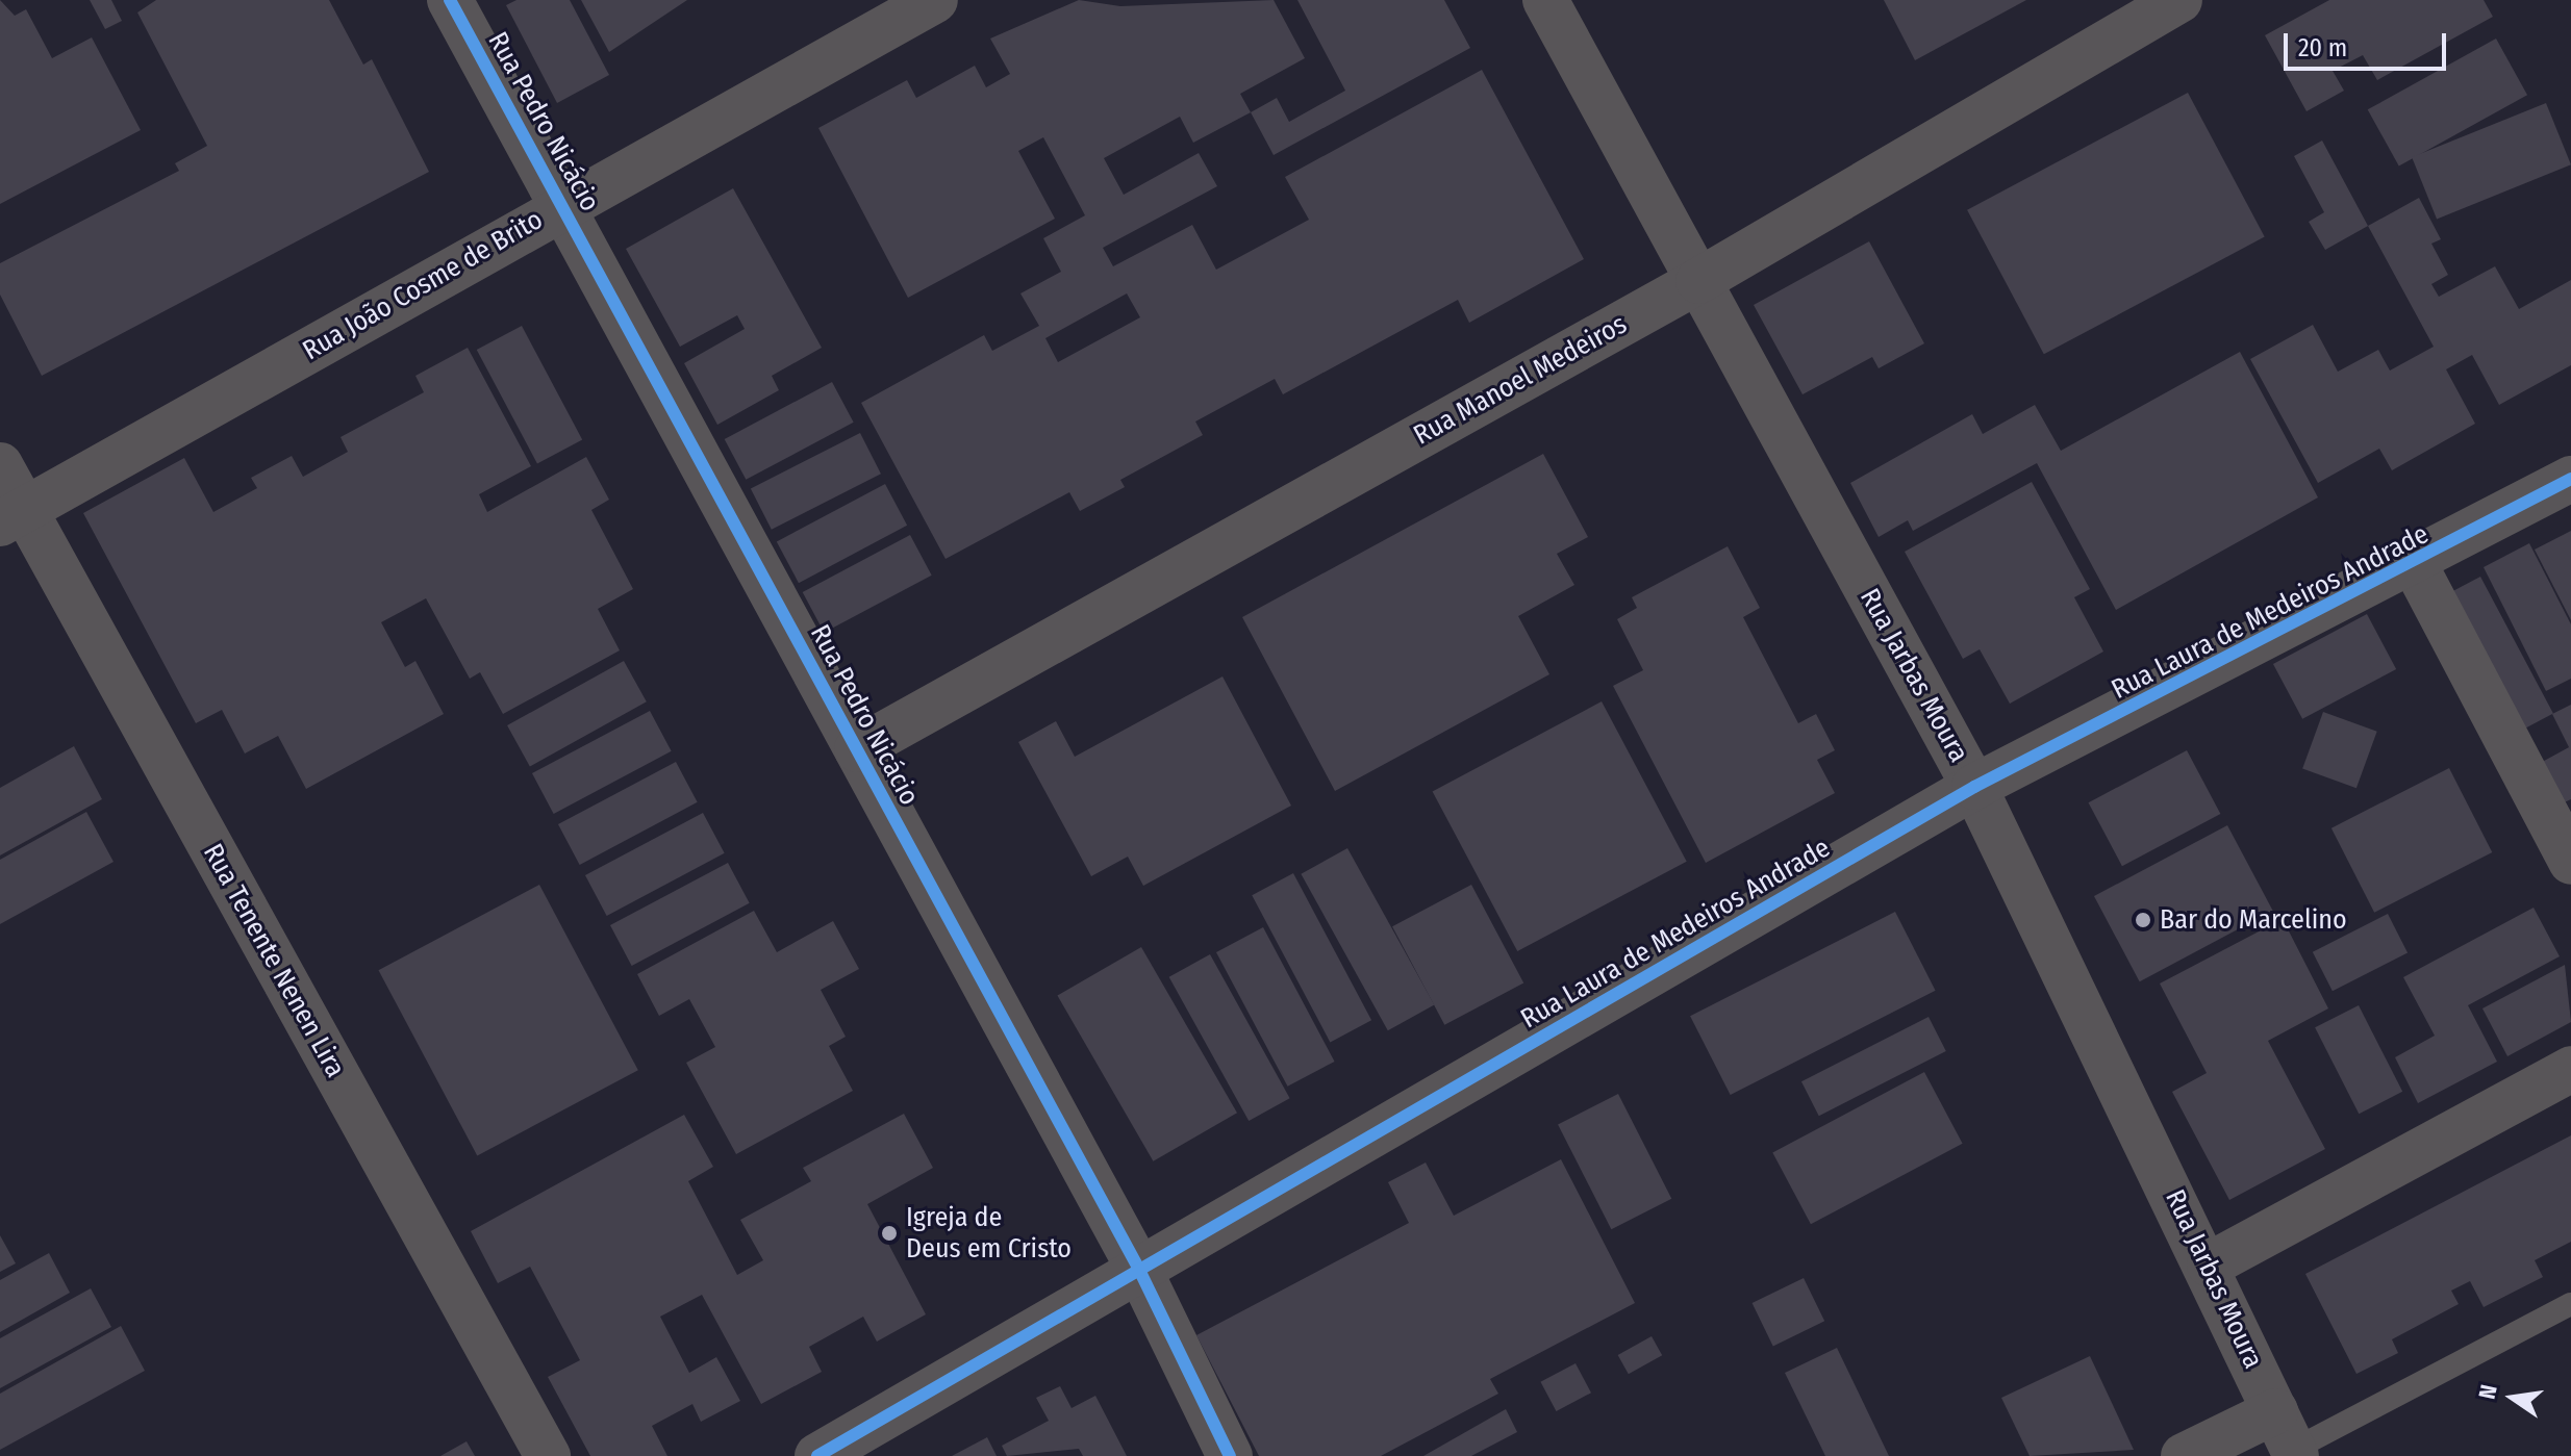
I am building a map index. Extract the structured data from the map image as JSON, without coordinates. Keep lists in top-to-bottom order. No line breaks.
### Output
{"streets":{"street":["Rua Pedro Nicácio","Rua João Cosme de Brito","Rua Manoel Medeiros","Rua Laura de Medeiros Andrade","Rua Jarbas Moura","Rua Tenente Nenen Lira"]},"crossings":[["Rua Pedro Nicácio","Rua João Cosme de Brito"],["Rua Pedro Nicácio","Rua Manoel Medeiros"],["Rua Pedro Nicácio","Rua Laura de Medeiros Andrade"],["Rua João Cosme de Brito","Rua Tenente Nenen Lira"],["Rua Manoel Medeiros","Rua Jarbas Moura"],["Rua Laura de Medeiros Andrade","Rua Jarbas Moura"]],"places":["Bar do Marcelino","Igreja de Deus em Cristo"],"scale_bar":"20 m","north":"left"}
